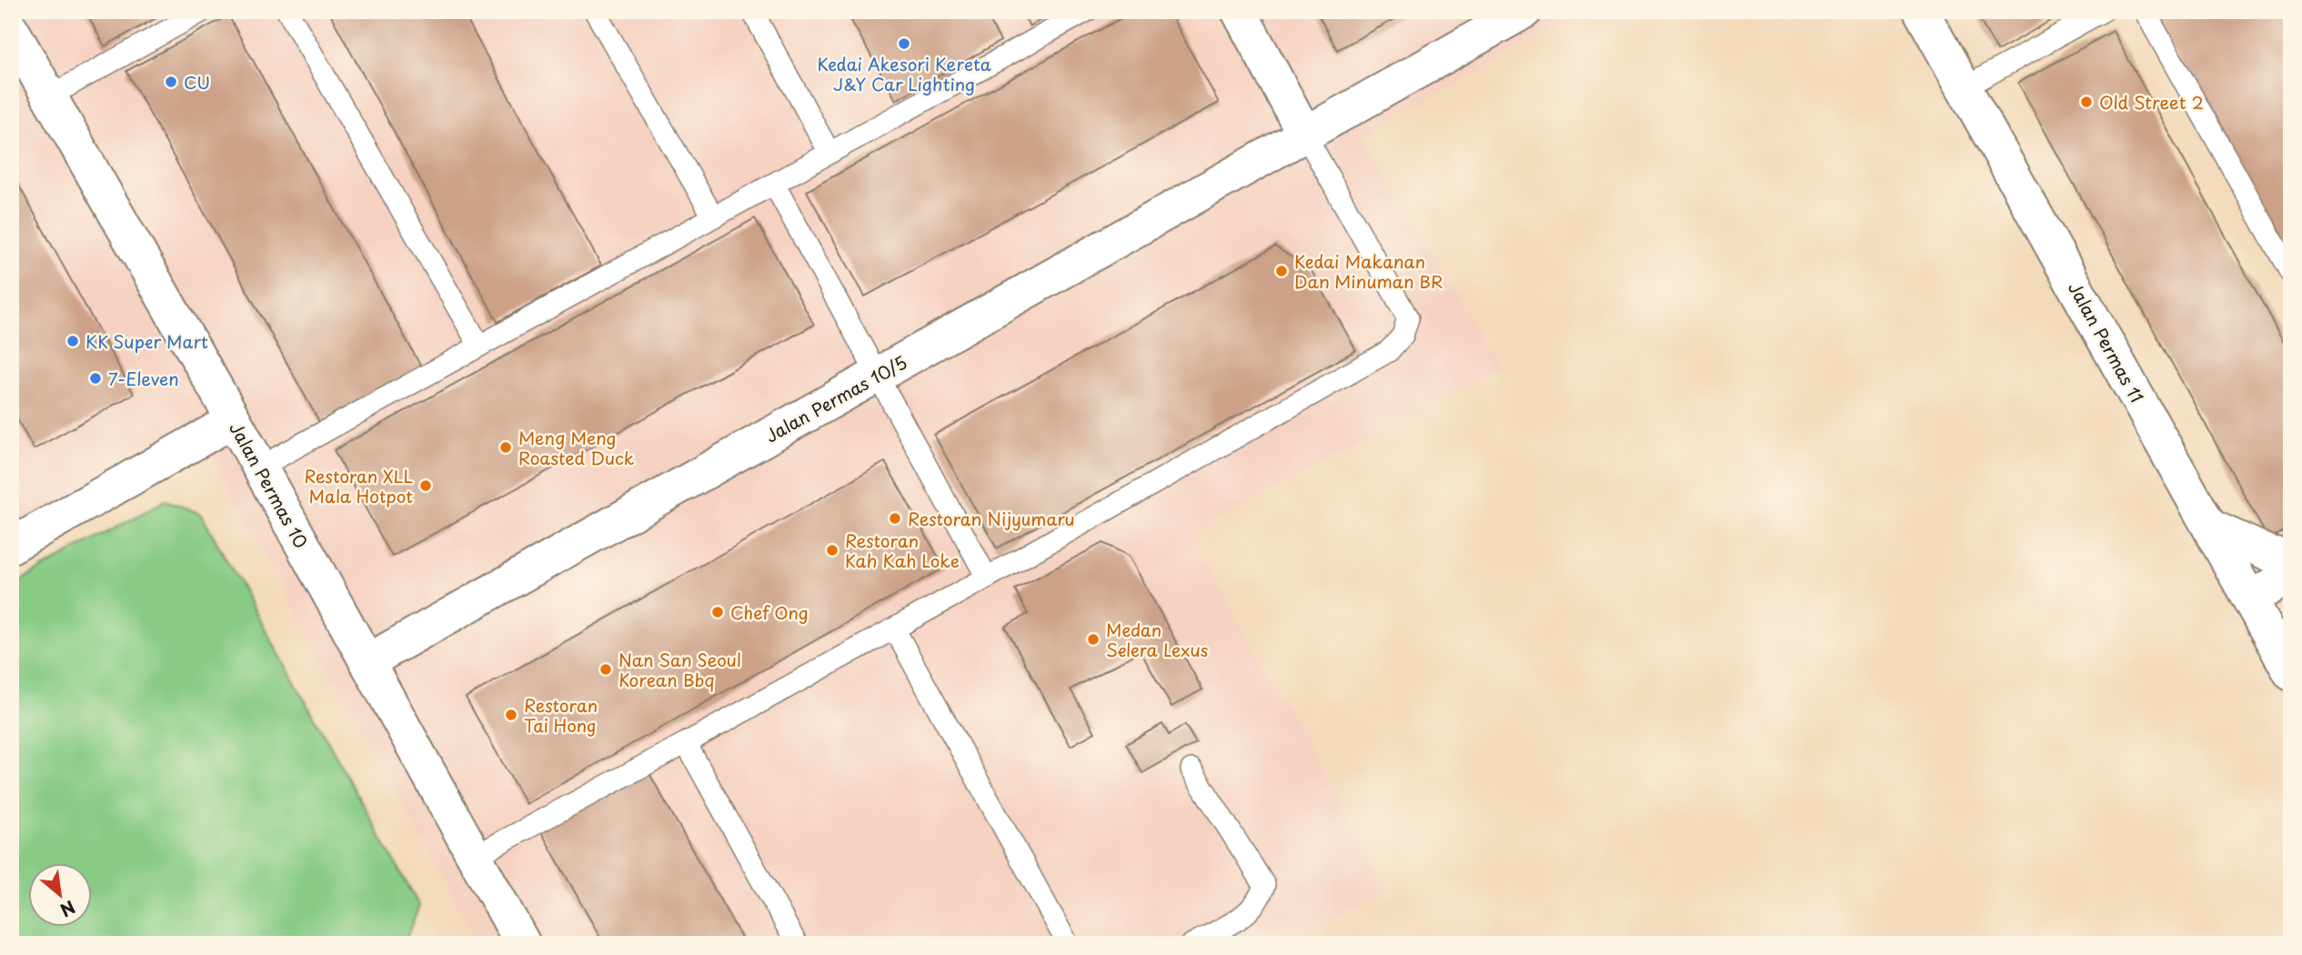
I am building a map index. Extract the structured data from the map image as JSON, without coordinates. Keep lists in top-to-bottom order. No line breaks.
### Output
{"streets":{"street":["Jalan Permas 11","Jalan Permas 10/5","Jalan Permas 10"]},"crossings":[["Jalan Permas 10/5","Jalan Permas 10"]],"places":["Kedai Akesori Kereta J&Y Car Lighting","CU","Old Street 2","Kedai Makanan Dan Minuman BR","KK Super Mart","7-Eleven","Meng Meng Roasted Duck","Restoran XLL Mala Hotpot","Restoran Nijyumaru","Restoran Kah Kah Loke","Chef Ong","Medan Selera Lexus","Nan San Seoul Korean Bbq","Restoran Tai Hong"],"north":"bottom right"}
